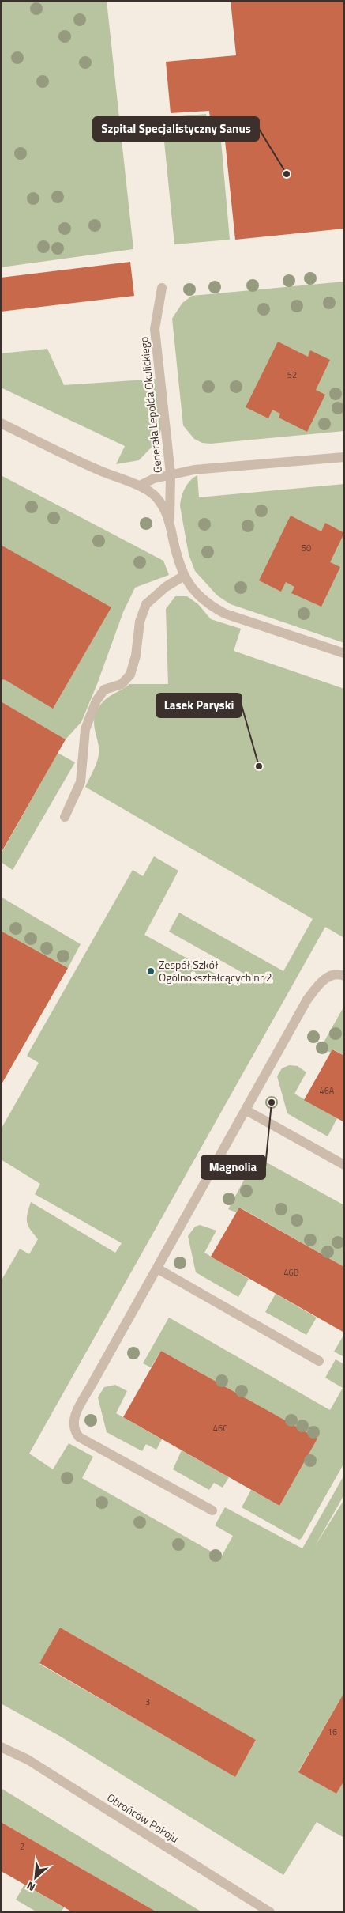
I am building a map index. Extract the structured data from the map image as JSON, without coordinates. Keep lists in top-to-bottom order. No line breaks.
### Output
{"streets":{"street":["Generała Lepolda Okulickiego","Obrońców Pokoju"]},"places":["Szpital Specjalistyczny Sanus","Lasek Paryski","Zespół Szkół Ogólnokształcących nr 2","Magnolia"],"house_numbers":["52","50","46A","46B","46C","3","16","2"],"north":"bottom left"}
